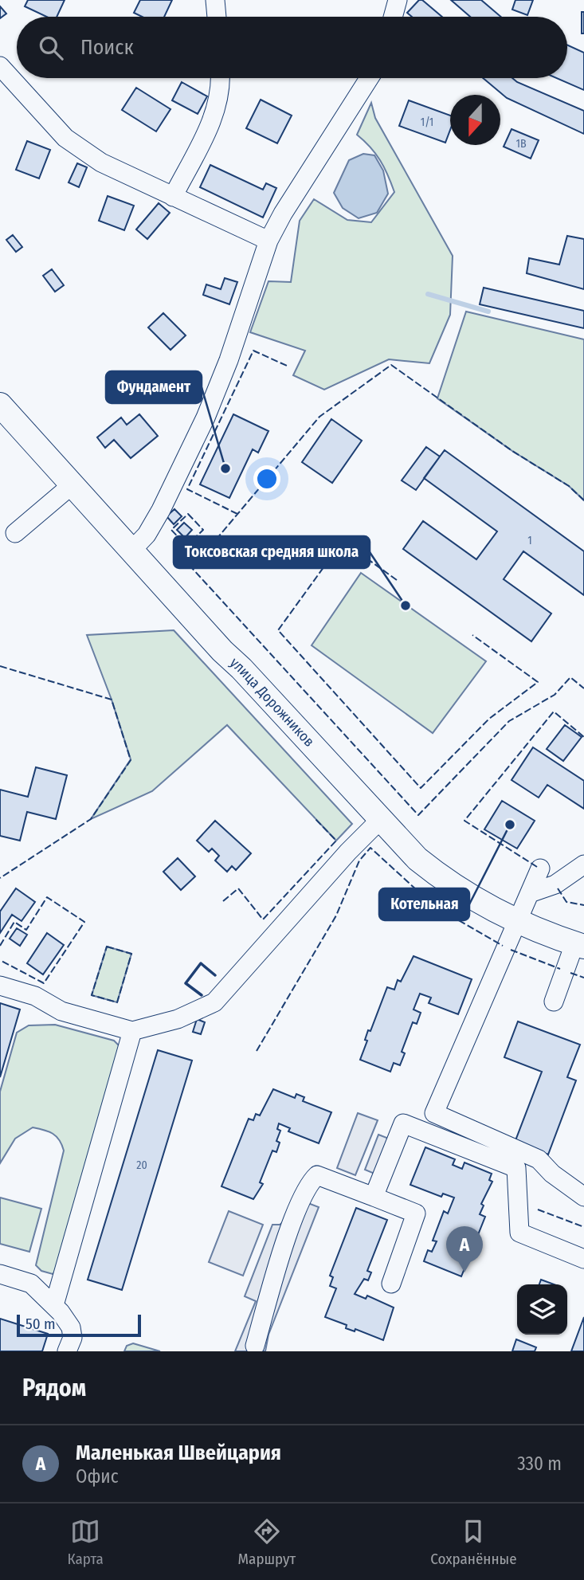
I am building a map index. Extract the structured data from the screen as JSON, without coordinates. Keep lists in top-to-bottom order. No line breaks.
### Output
{"streets":{"main road":["улица Дорожников"]},"places":["Фундамент","Токсовская средняя школа","Котельная"],"house_numbers":["1/1","1В","1","20"],"scale_bar":"50 m","north":"bottom","page":{"search":"Поиск","pins":"A","scale":"50 m","heading":"Рядом","list":[{"mark":"A","name":"Маленькая Швейцария","note":"Офис","value":"330 m"}],"nav":["Карта","Маршрут","Сохранённые"]}}
